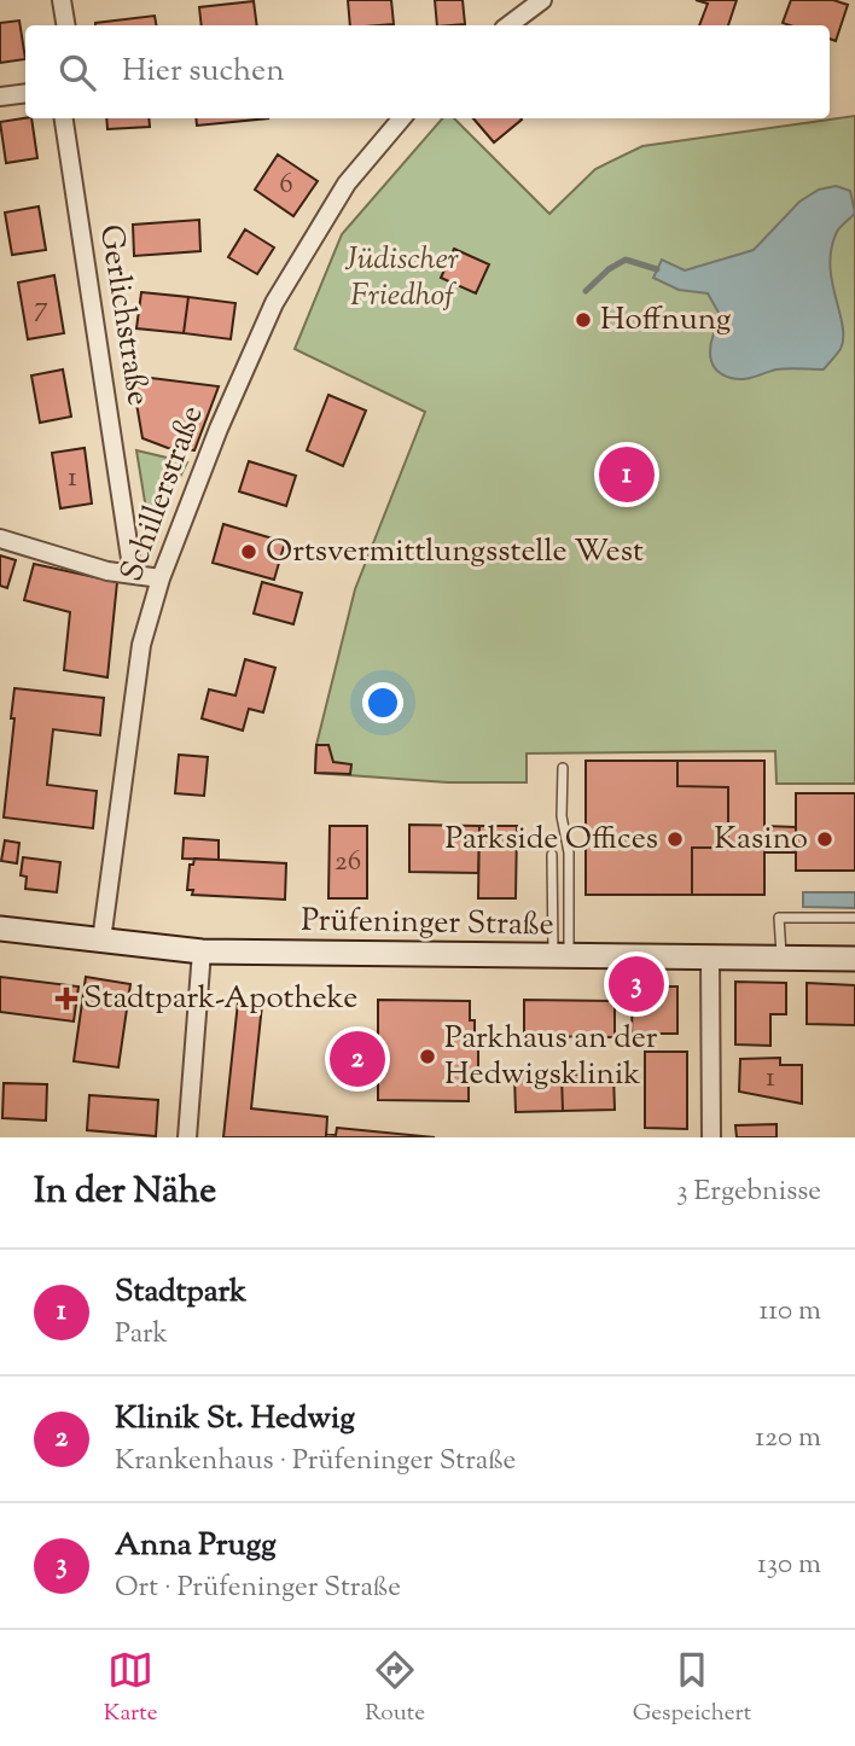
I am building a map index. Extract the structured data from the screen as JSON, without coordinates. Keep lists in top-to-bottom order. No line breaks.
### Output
{"streets":{"street":["Gerlichstraße","Schillerstraße","Prüfeninger Straße"]},"crossings":[["Schillerstraße","Prüfeninger Straße"]],"parks":["Jüdischer Friedhof"],"places":{"other":["Hoffnung","Ortsvermittlungsstelle West","Parkside Offices","Kasino","Parkhaus an der Hedwigsklinik"],"health":["Stadtpark-Apotheke"]},"house_numbers":["6","7","1","26","1"],"page":{"search":"Hier suchen","pins":["1","3","2"],"heading":["In der Nähe","3 Ergebnisse"],"list":[{"mark":"1","name":"Stadtpark","note":"Park","value":"110 m"},{"mark":"2","name":"Klinik St. Hedwig","note":"Krankenhaus · Prüfeninger Straße","value":"120 m"},{"mark":"3","name":"Anna Prugg","note":"Ort · Prüfeninger Straße","value":"130 m"}],"nav":["Karte","Route","Gespeichert"]}}
